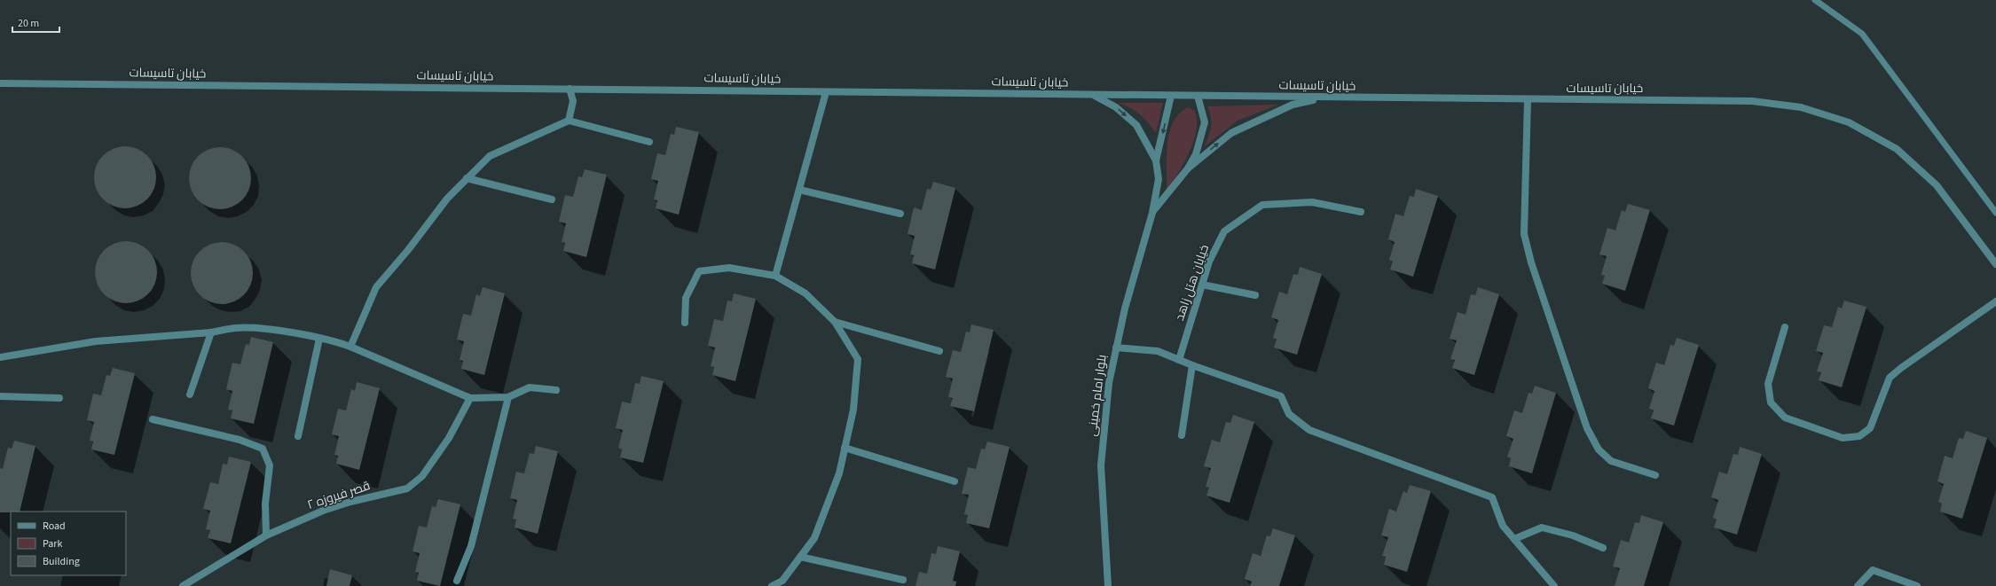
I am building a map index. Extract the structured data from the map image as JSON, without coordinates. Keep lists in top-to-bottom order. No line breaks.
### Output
{"streets":{"street":["خیابان تاسیسات","خیابان هتل زاهد","بلوار امام خمینی","قصر فیروزه ۲"]},"legend":["Road","Park","Building"],"scale_bar":"20 m"}
